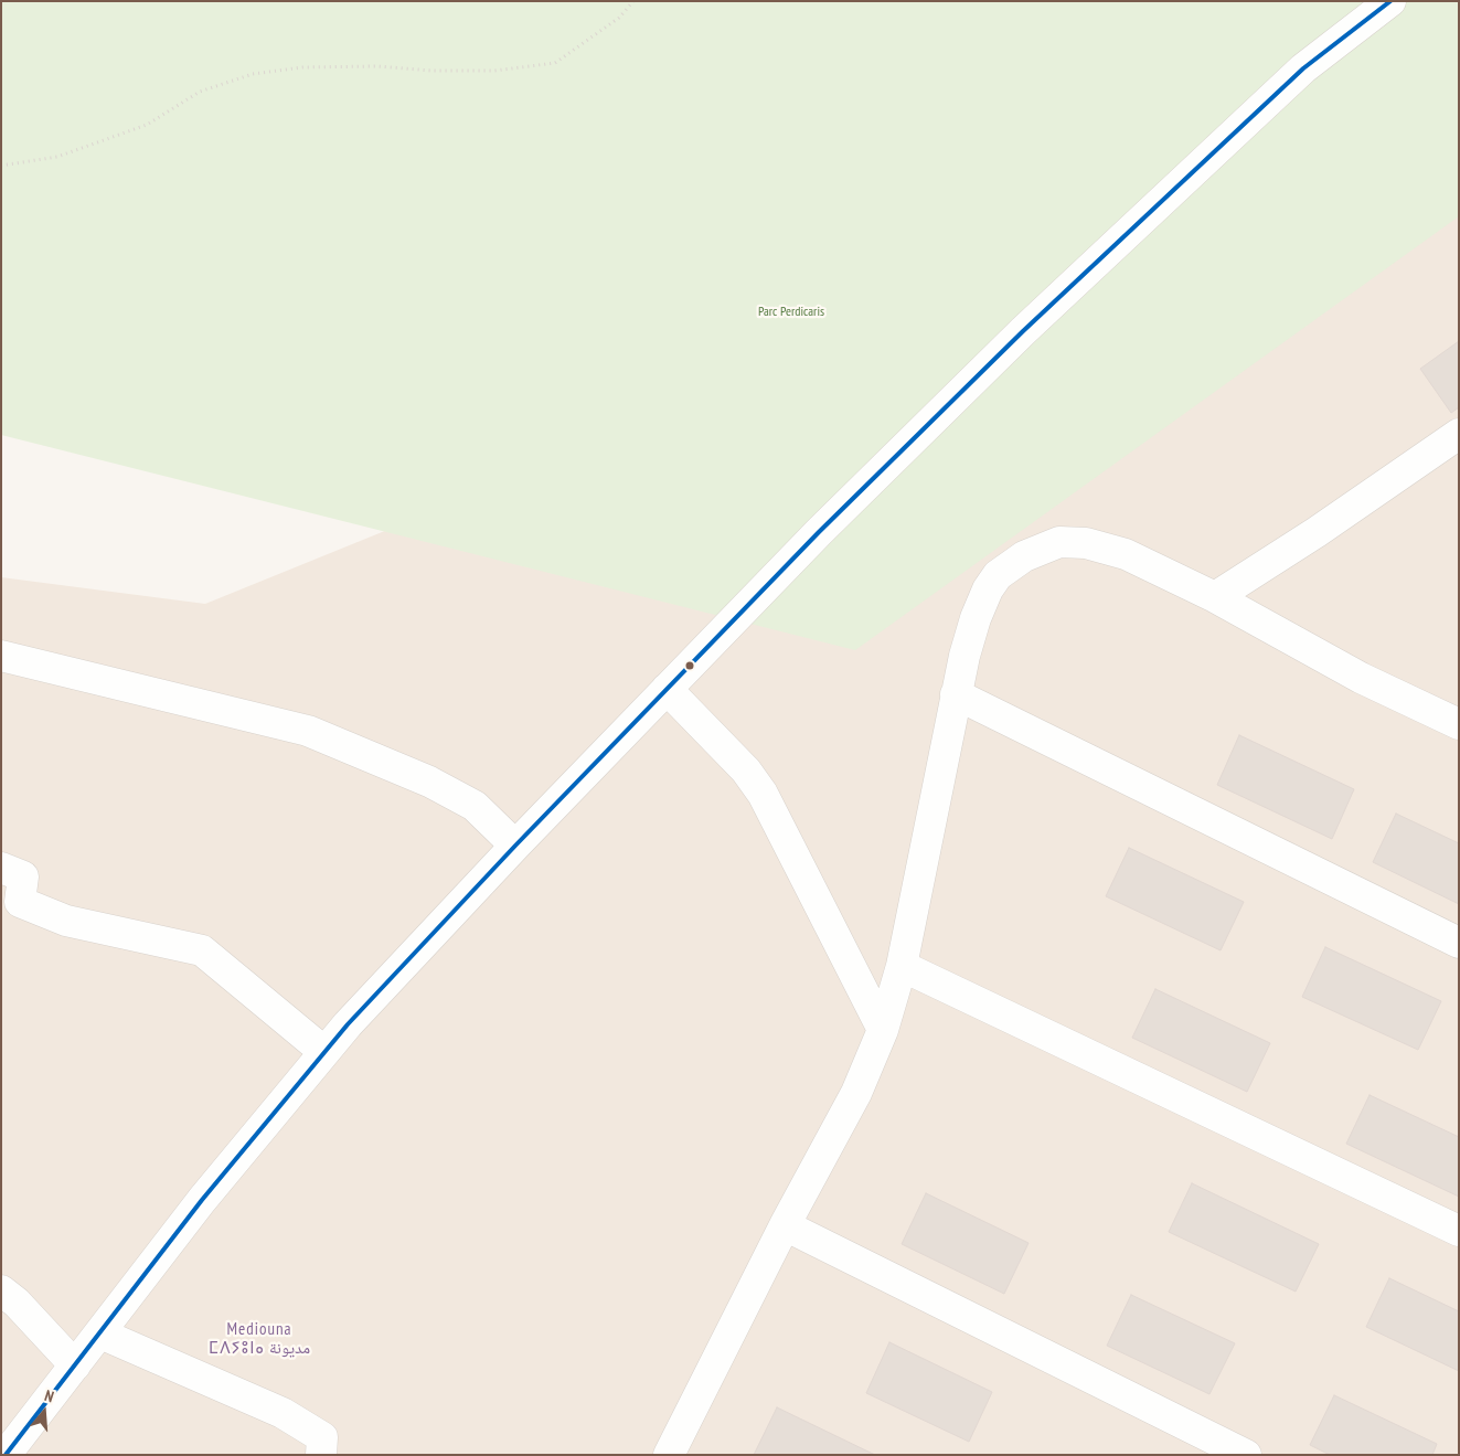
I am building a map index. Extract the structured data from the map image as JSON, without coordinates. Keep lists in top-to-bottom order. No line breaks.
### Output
{"districts":["Mediouna ⵎⴷⵢⵓⵏⴰ مديونة"],"parks":["Parc Perdicaris"],"north":"top"}
